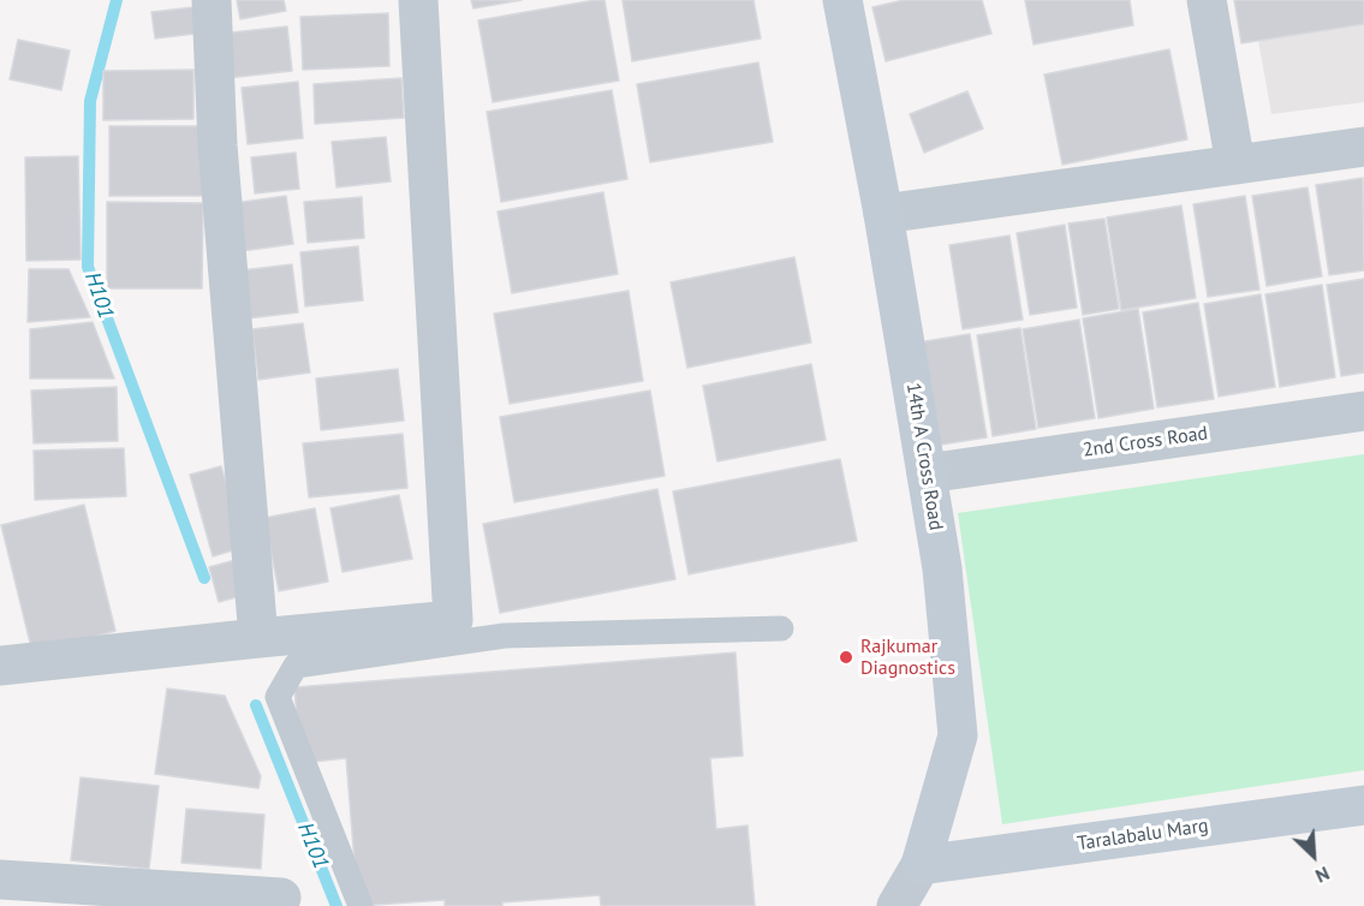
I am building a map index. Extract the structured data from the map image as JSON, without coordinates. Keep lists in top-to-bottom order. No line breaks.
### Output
{"streets":{"street":["2nd Cross Road","14th A Cross Road","Taralabalu Marg"]},"crossings":[["2nd Cross Road","14th A Cross Road"],["14th A Cross Road","Taralabalu Marg"]],"water":["H101"],"places":["Rajkumar Diagnostics"],"north":"bottom right"}
